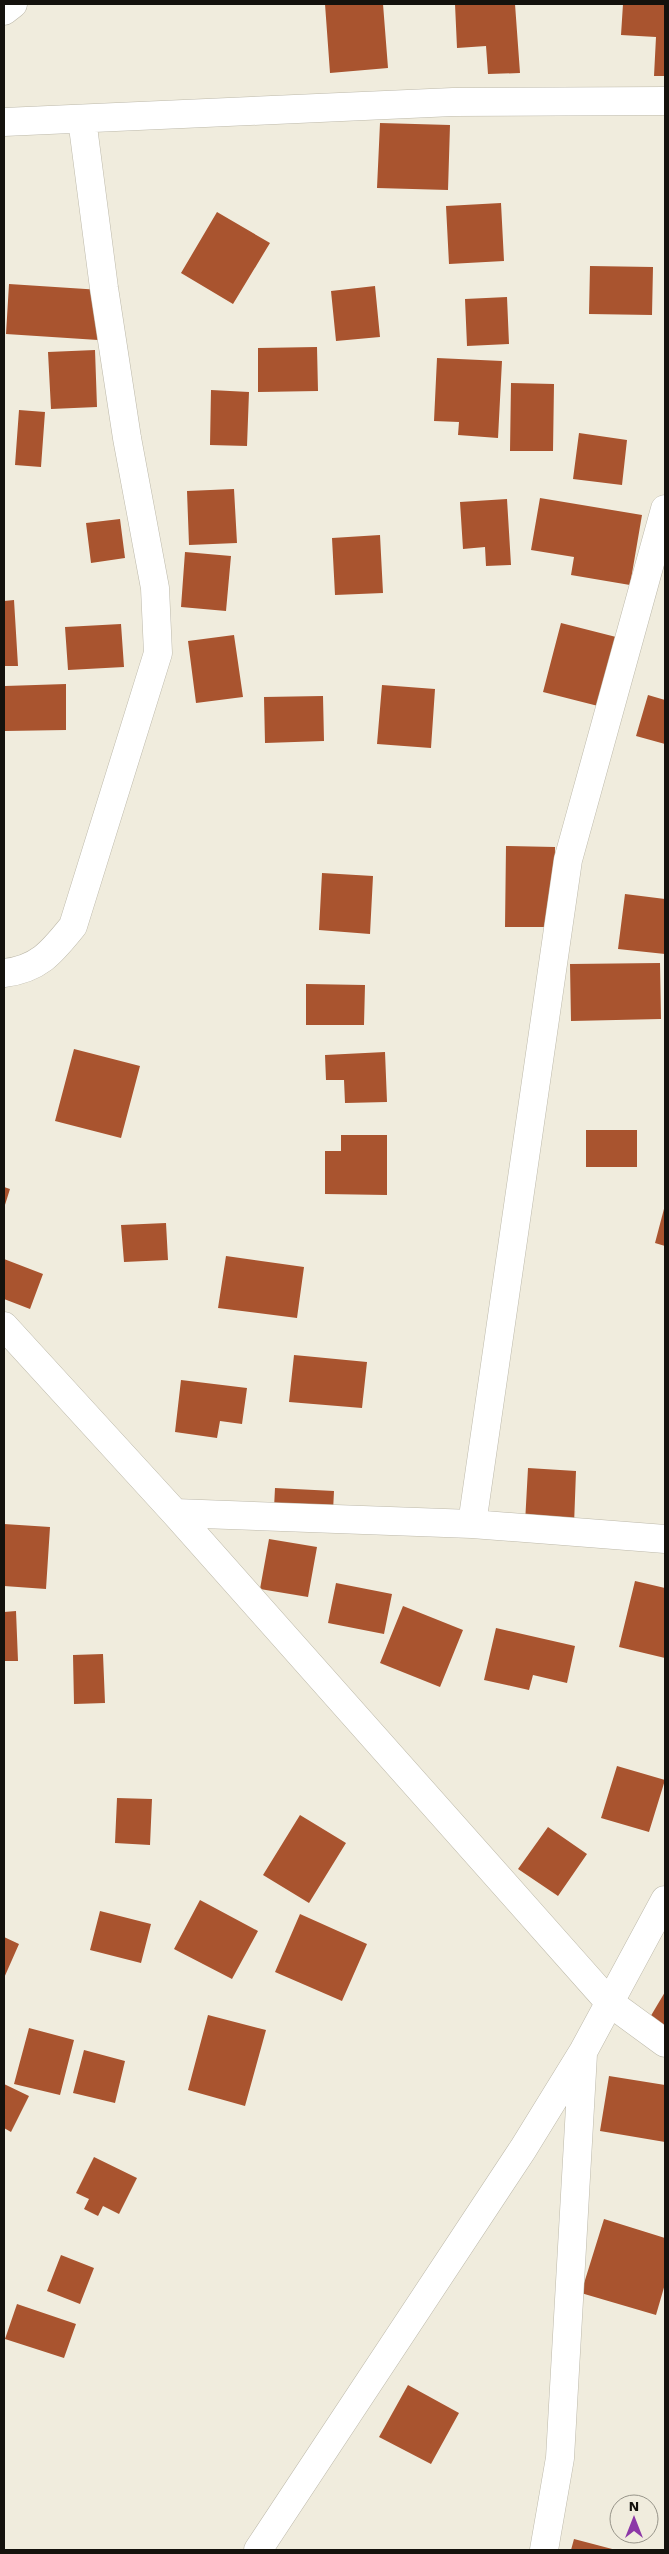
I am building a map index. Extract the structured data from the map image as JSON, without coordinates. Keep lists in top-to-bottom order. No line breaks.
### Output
{"north":"top"}
